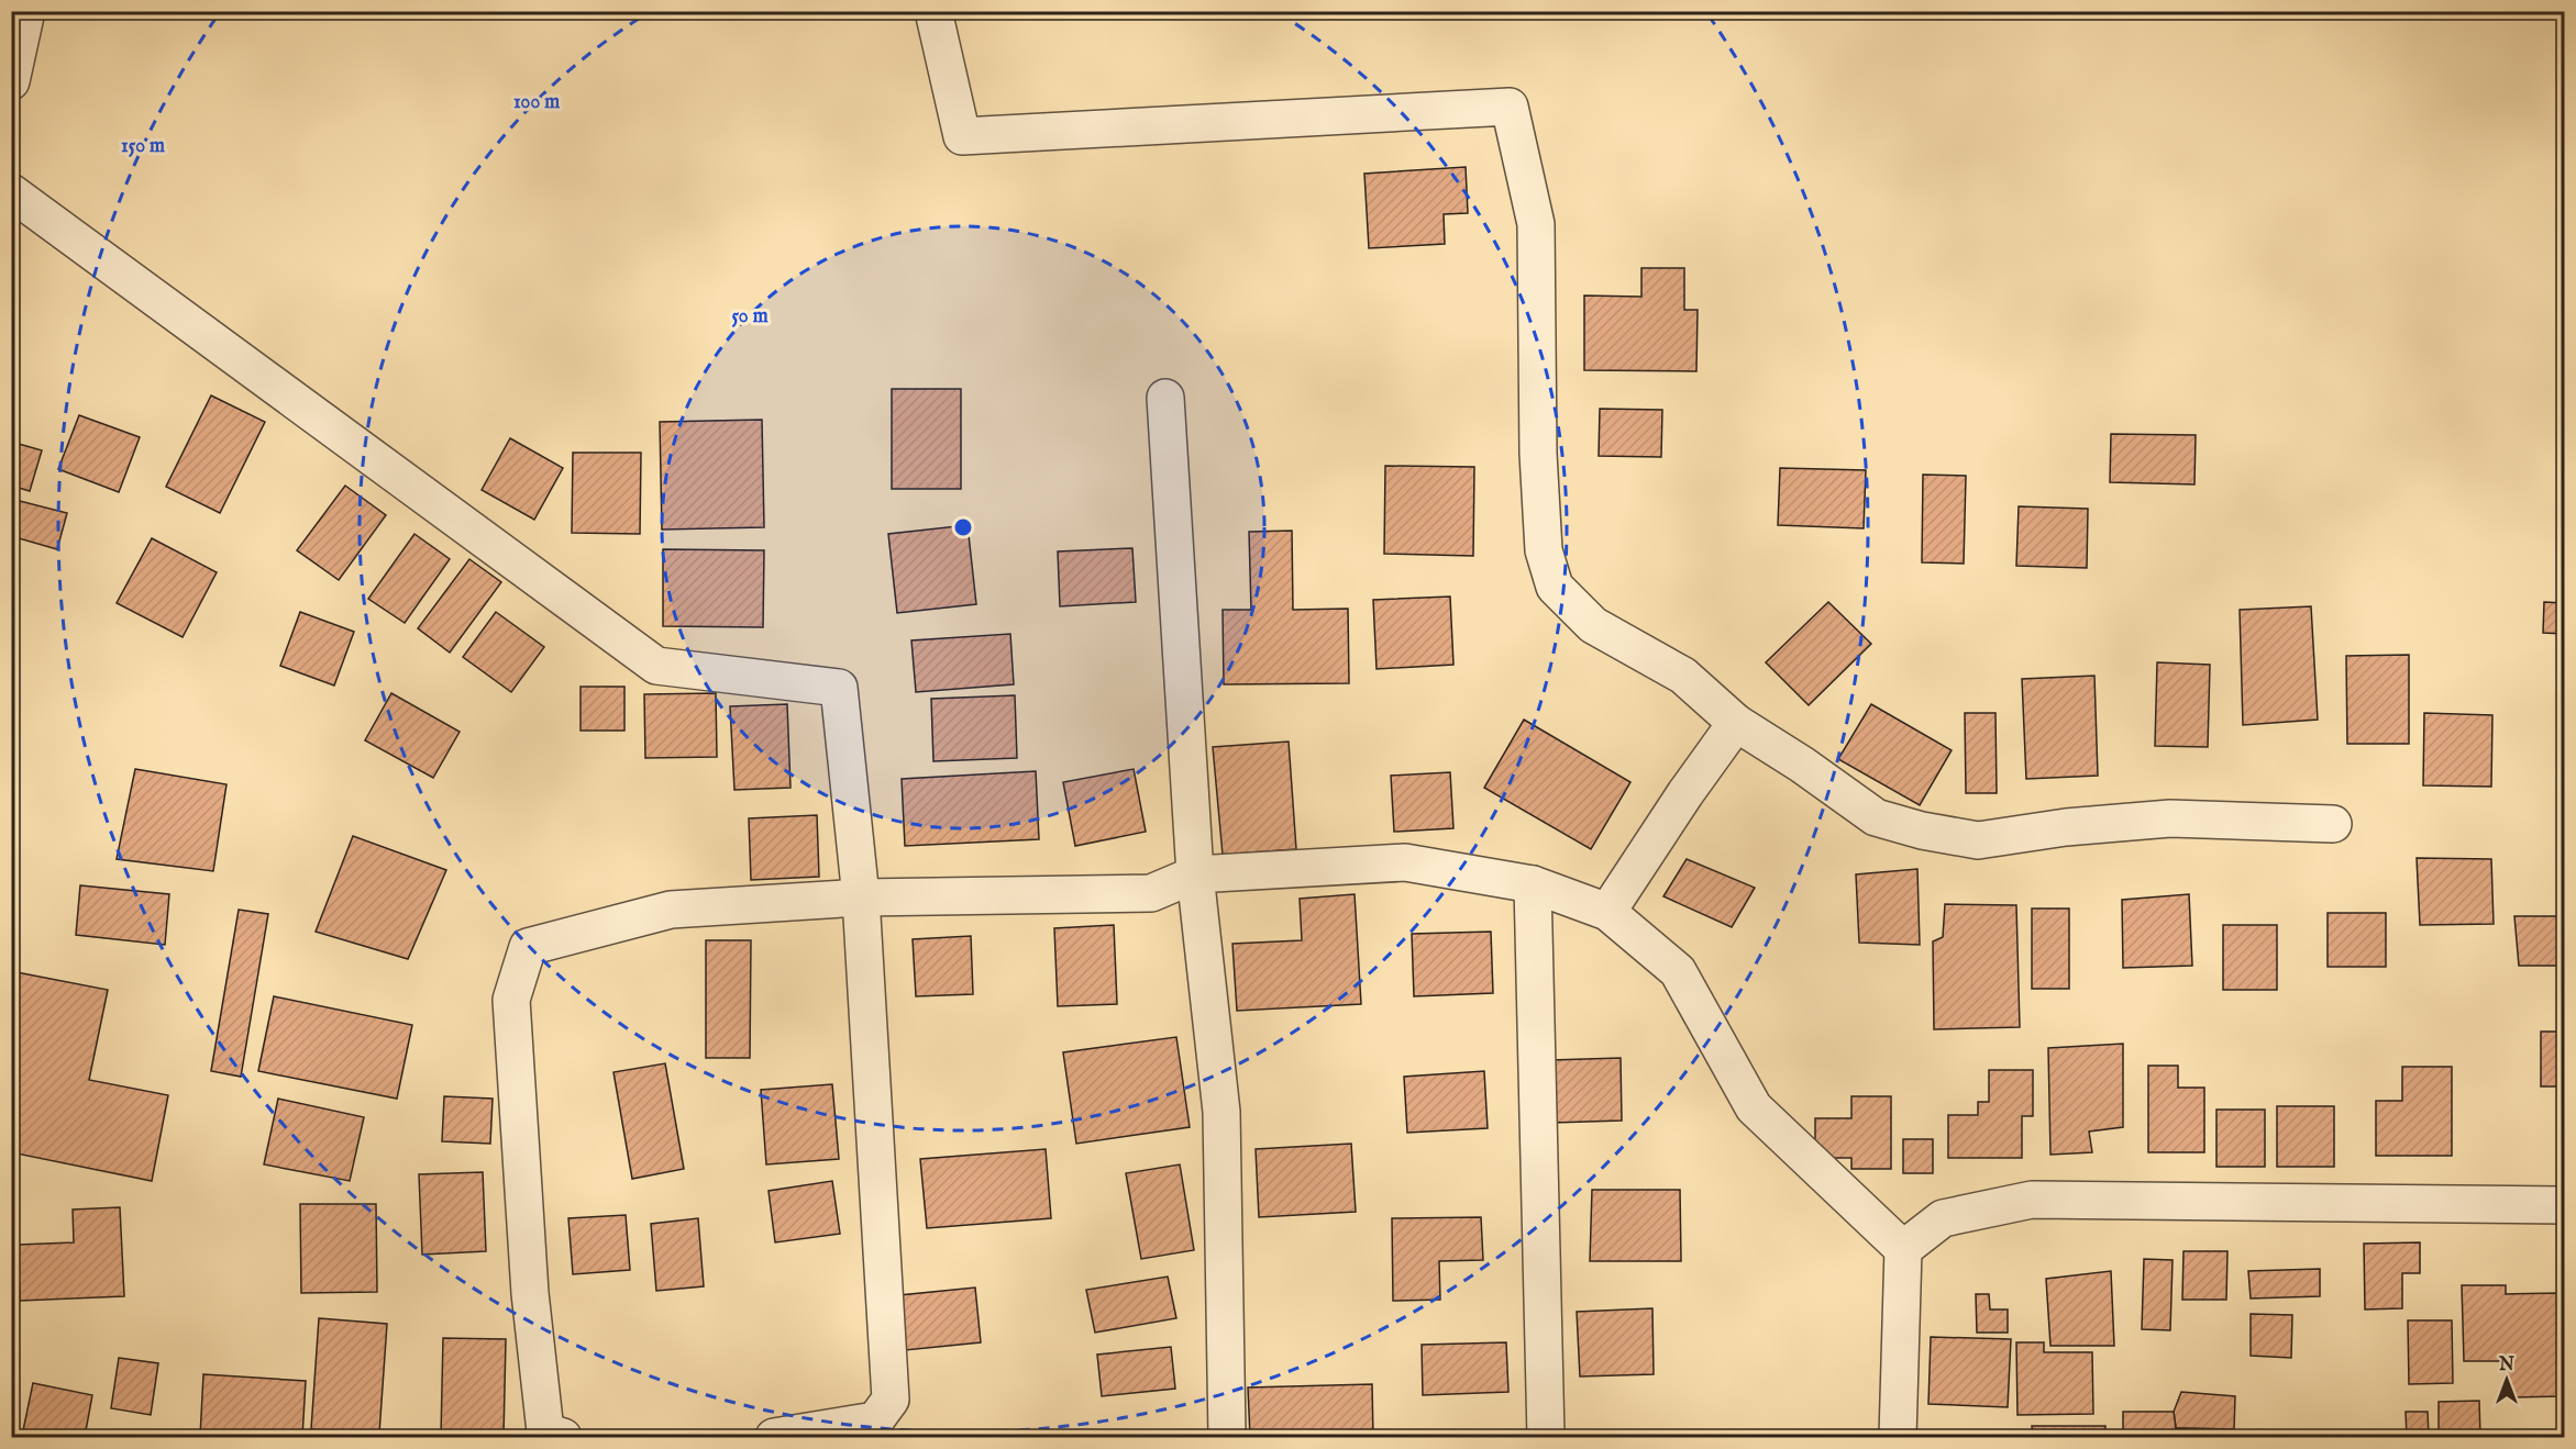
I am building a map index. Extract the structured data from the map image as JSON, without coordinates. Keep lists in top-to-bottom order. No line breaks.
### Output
{"north":"top","rings":["100 m","150 m","50 m"]}
